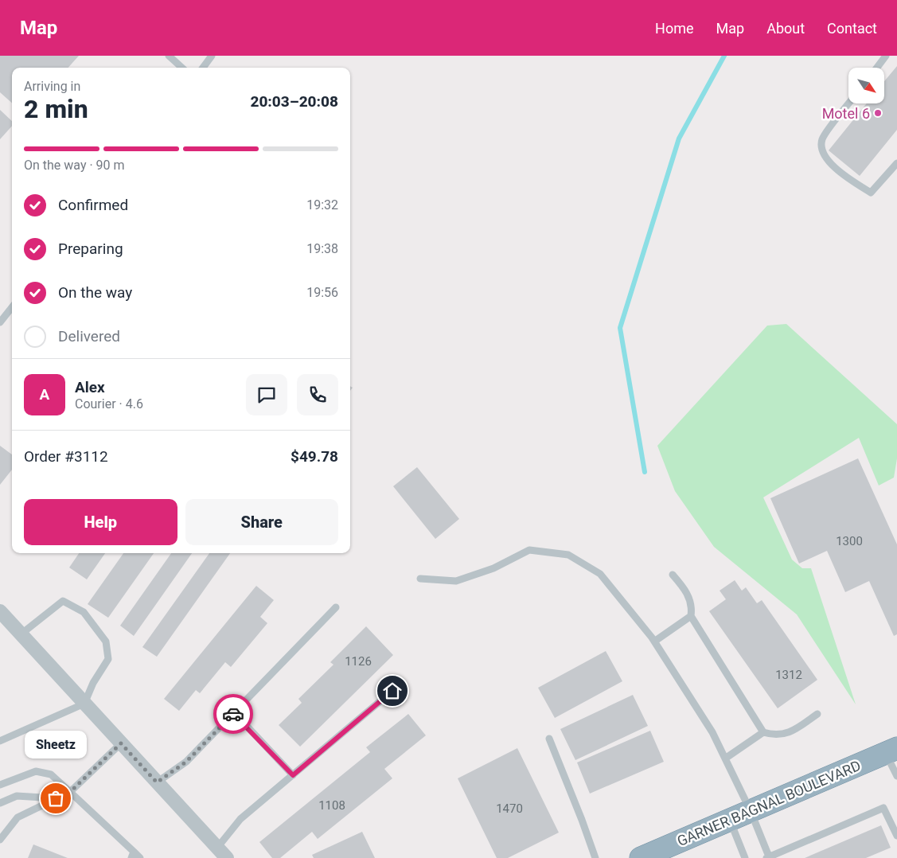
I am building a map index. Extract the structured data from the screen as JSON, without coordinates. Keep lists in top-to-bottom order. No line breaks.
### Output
{"streets":{"highway":["GARNER BAGNAL BOULEVARD"]},"places":["Motel 6","Sheetz"],"house_numbers":["1300","1126","1312","1108","1470"],"north":"bottom right","page":{"header":"Map","nav":["Home","Map","About","Contact"],"heading":["2 min","Arriving in","20:03–20:08"],"panel":["Alex","Courier · 4.6","Order #3112","$49.78"],"bar":"On the way · 90 m","list":[["Confirmed","19:32"],["Preparing","19:38"],["On the way","19:56"],"Delivered"],"round":"A","buttons":["Help","Share"],"bubble":"Sheetz"}}
